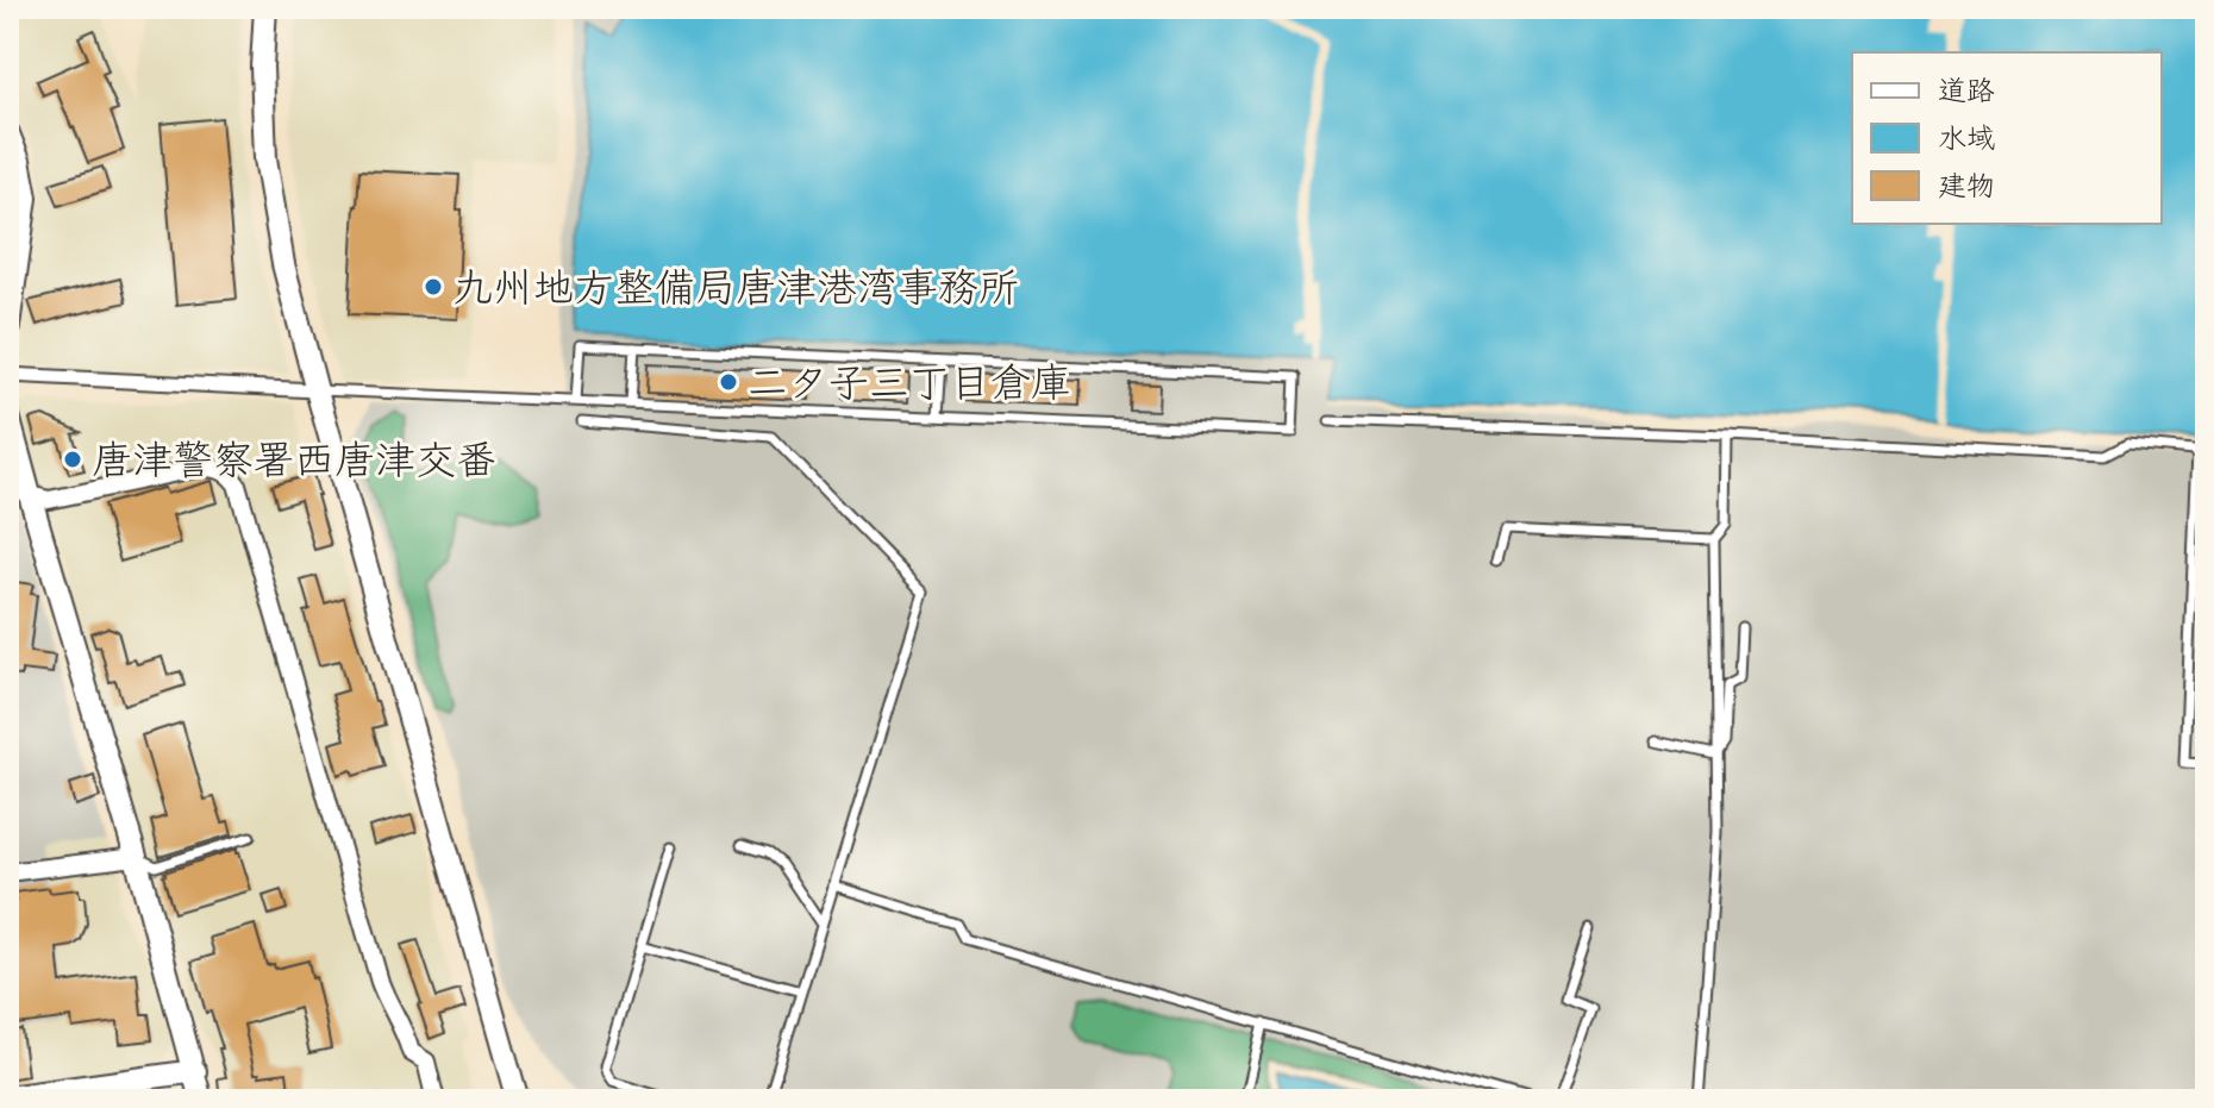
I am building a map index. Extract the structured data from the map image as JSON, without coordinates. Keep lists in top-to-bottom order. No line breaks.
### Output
{"places":["九州地方整備局唐津港湾事務所","二タ子三丁目倉庫","唐津警察署西唐津交番"],"legend":["道路","水域","建物"]}
